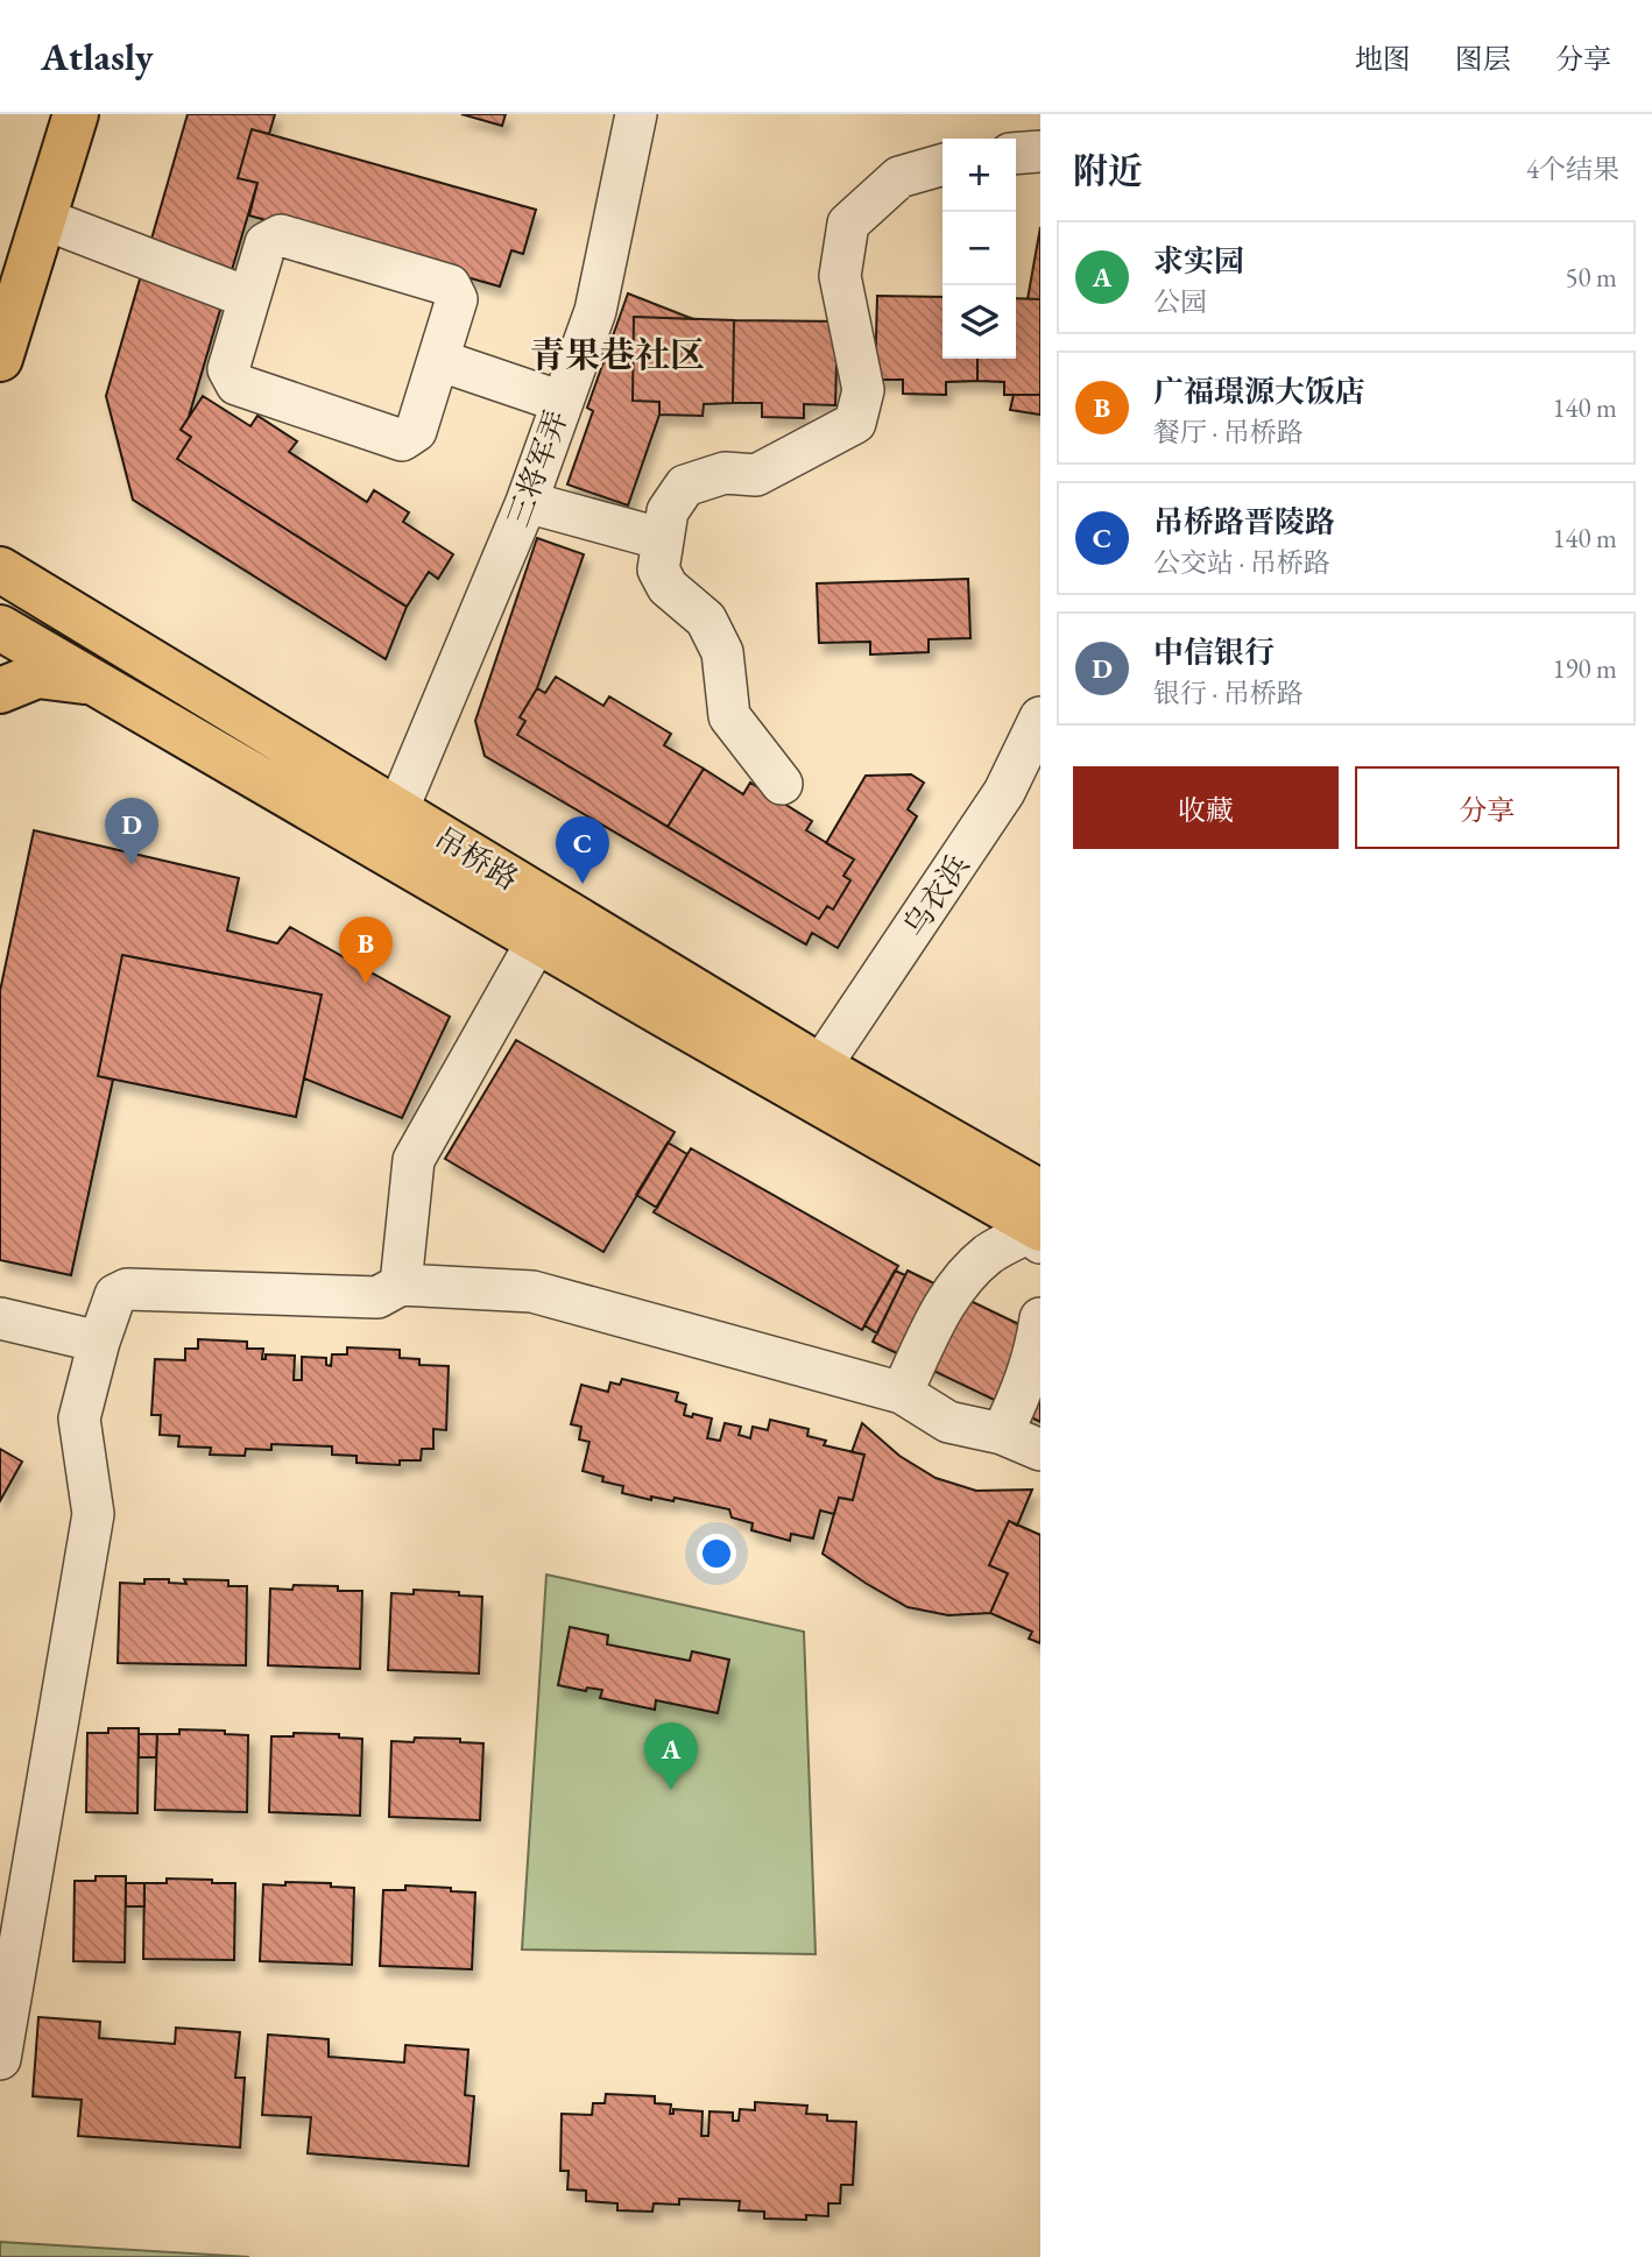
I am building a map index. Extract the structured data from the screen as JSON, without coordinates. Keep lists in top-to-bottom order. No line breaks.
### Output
{"streets":{"main road":["吊桥路"],"street":["三将军弄","乌衣浜"]},"crossings":[["三将军弄","吊桥路"],["吊桥路","乌衣浜"]],"districts":["青果巷社区"],"page":{"header":"Atlasly","nav":["地图","图层","分享"],"heading":["附近","4个结果"],"map_buttons":["+","−"],"list":[{"mark":"A","name":"求实园","note":"公园","value":"50 m"},{"mark":"B","name":"广福璟源大饭店","note":"餐厅 · 吊桥路","value":"140 m"},{"mark":"C","name":"吊桥路晋陵路","note":"公交站 · 吊桥路","value":"140 m"},{"mark":"D","name":"中信银行","note":"银行 · 吊桥路","value":"190 m"}],"buttons":["收藏","分享"],"pins":["D","C","B","A"]}}
